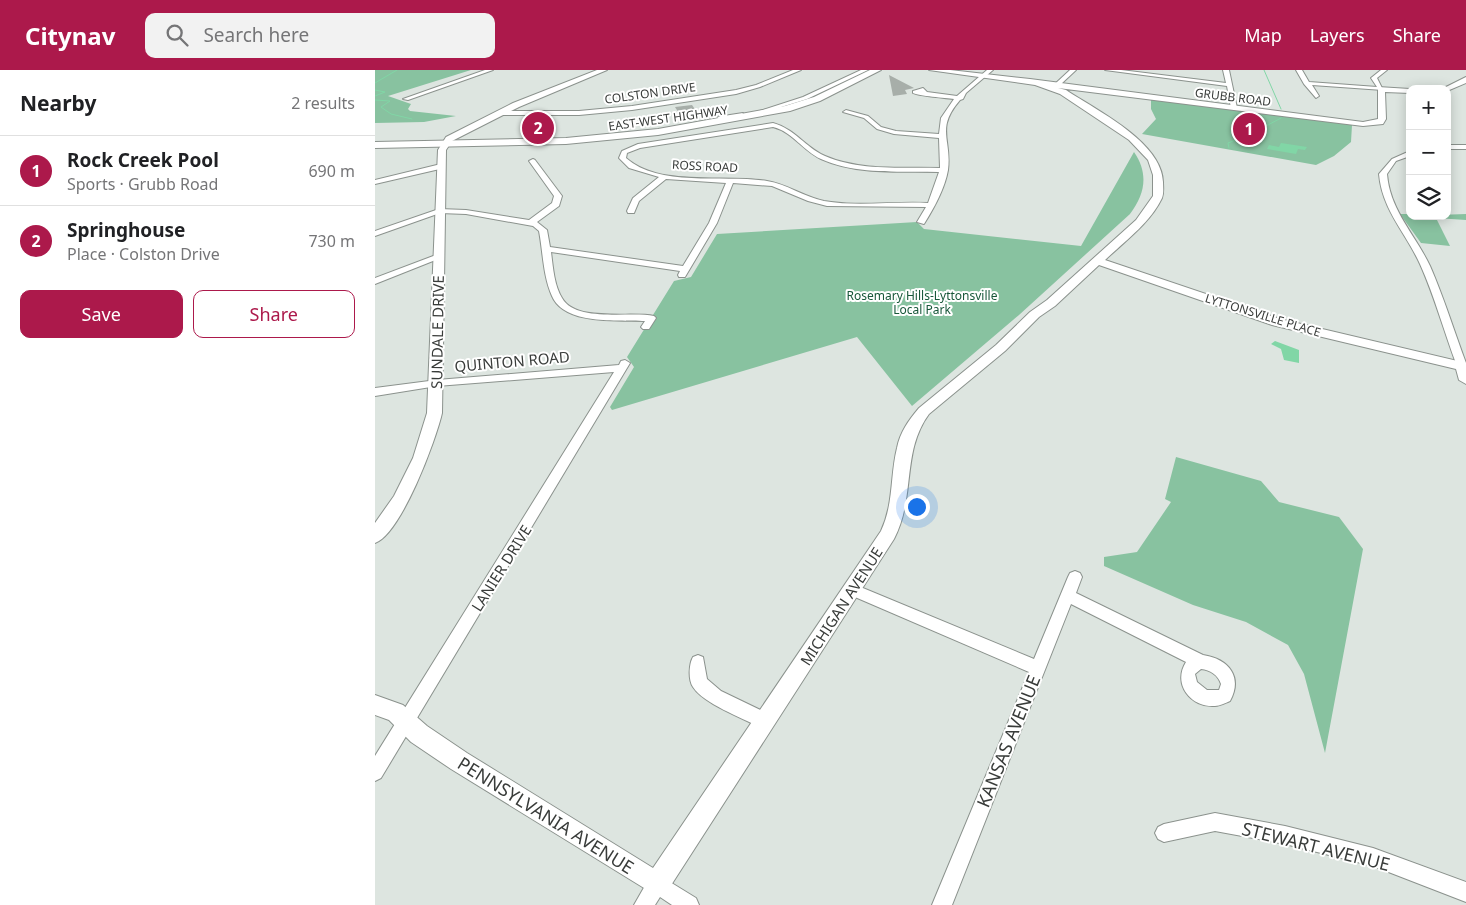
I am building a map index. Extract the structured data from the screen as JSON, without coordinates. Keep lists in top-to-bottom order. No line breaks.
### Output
{"streets":{"main road":["EAST-WEST HIGHWAY"],"street":["COLSTON DRIVE","GRUBB ROAD","ROSS ROAD","LYTTONSVILLE PLACE","SUNDALE DRIVE","QUINTON ROAD","LANIER DRIVE","MICHIGAN AVENUE","KANSAS AVENUE","PENNSYLVANIA AVENUE","STEWART AVENUE"]},"crossings":[["EAST-WEST HIGHWAY","ROSS ROAD"],["EAST-WEST HIGHWAY","SUNDALE DRIVE"],["LYTTONSVILLE PLACE","MICHIGAN AVENUE"],["SUNDALE DRIVE","QUINTON ROAD"],["QUINTON ROAD","LANIER DRIVE"],["LANIER DRIVE","PENNSYLVANIA AVENUE"],["MICHIGAN AVENUE","PENNSYLVANIA AVENUE"]],"parks":["Rosemary Hills-Lyttonsville Local Park"],"page":{"header":"Citynav","search":"Search here","nav":["Map","Layers","Share"],"heading":["Nearby","2 results"],"map_buttons":["+","−"],"pins":["2","1"],"list":[{"mark":"1","name":"Rock Creek Pool","note":"Sports · Grubb Road","value":"690 m"},{"mark":"2","name":"Springhouse","note":"Place · Colston Drive","value":"730 m"}],"buttons":["Save","Share"]}}
